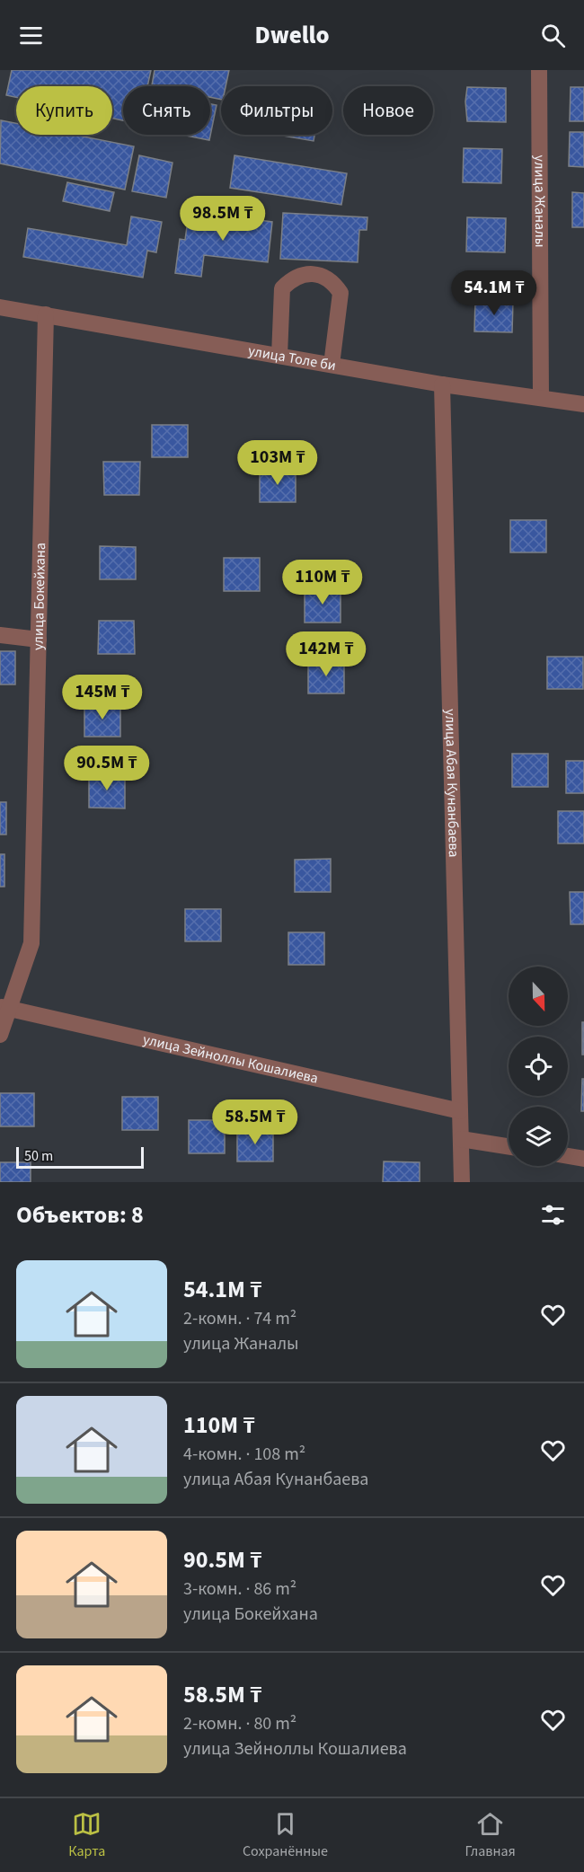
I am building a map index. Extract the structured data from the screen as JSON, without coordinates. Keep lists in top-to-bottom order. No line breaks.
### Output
{"streets":{"street":["улица Жаналы","улица Толе би","улица Бокейхана","улица Абая Кунанбаева","улица Зейноллы Кошалиева"]},"crossings":[["улица Жаналы","улица Толе би"],["улица Толе би","улица Бокейхана"],["улица Толе би","улица Абая Кунанбаева"],["улица Бокейхана","улица Зейноллы Кошалиева"],["улица Абая Кунанбаева","улица Зейноллы Кошалиева"]],"scale_bar":"50 m","north":"bottom","page":{"header":"Dwello","chip":["Купить","Снять","Фильтры","Новое"],"price":["98.5M ₸","54.1M ₸","103M ₸","110M ₸","142M ₸","145M ₸","90.5M ₸","58.5M ₸"],"scale":"50 m","heading":"Объектов: 8","list":[{"name":"54.1M ₸","note":"2-комн. · 74 m² · улица Жаналы"},{"name":"110M ₸","note":"4-комн. · 108 m² · улица Абая Кунанбаева"},{"name":"90.5M ₸","note":"3-комн. · 86 m² · улица Бокейхана"},{"name":"58.5M ₸","note":"2-комн. · 80 m² · улица Зейноллы Кошалиева"}],"tabs":["Карта","Сохранённые","Главная"]}}
